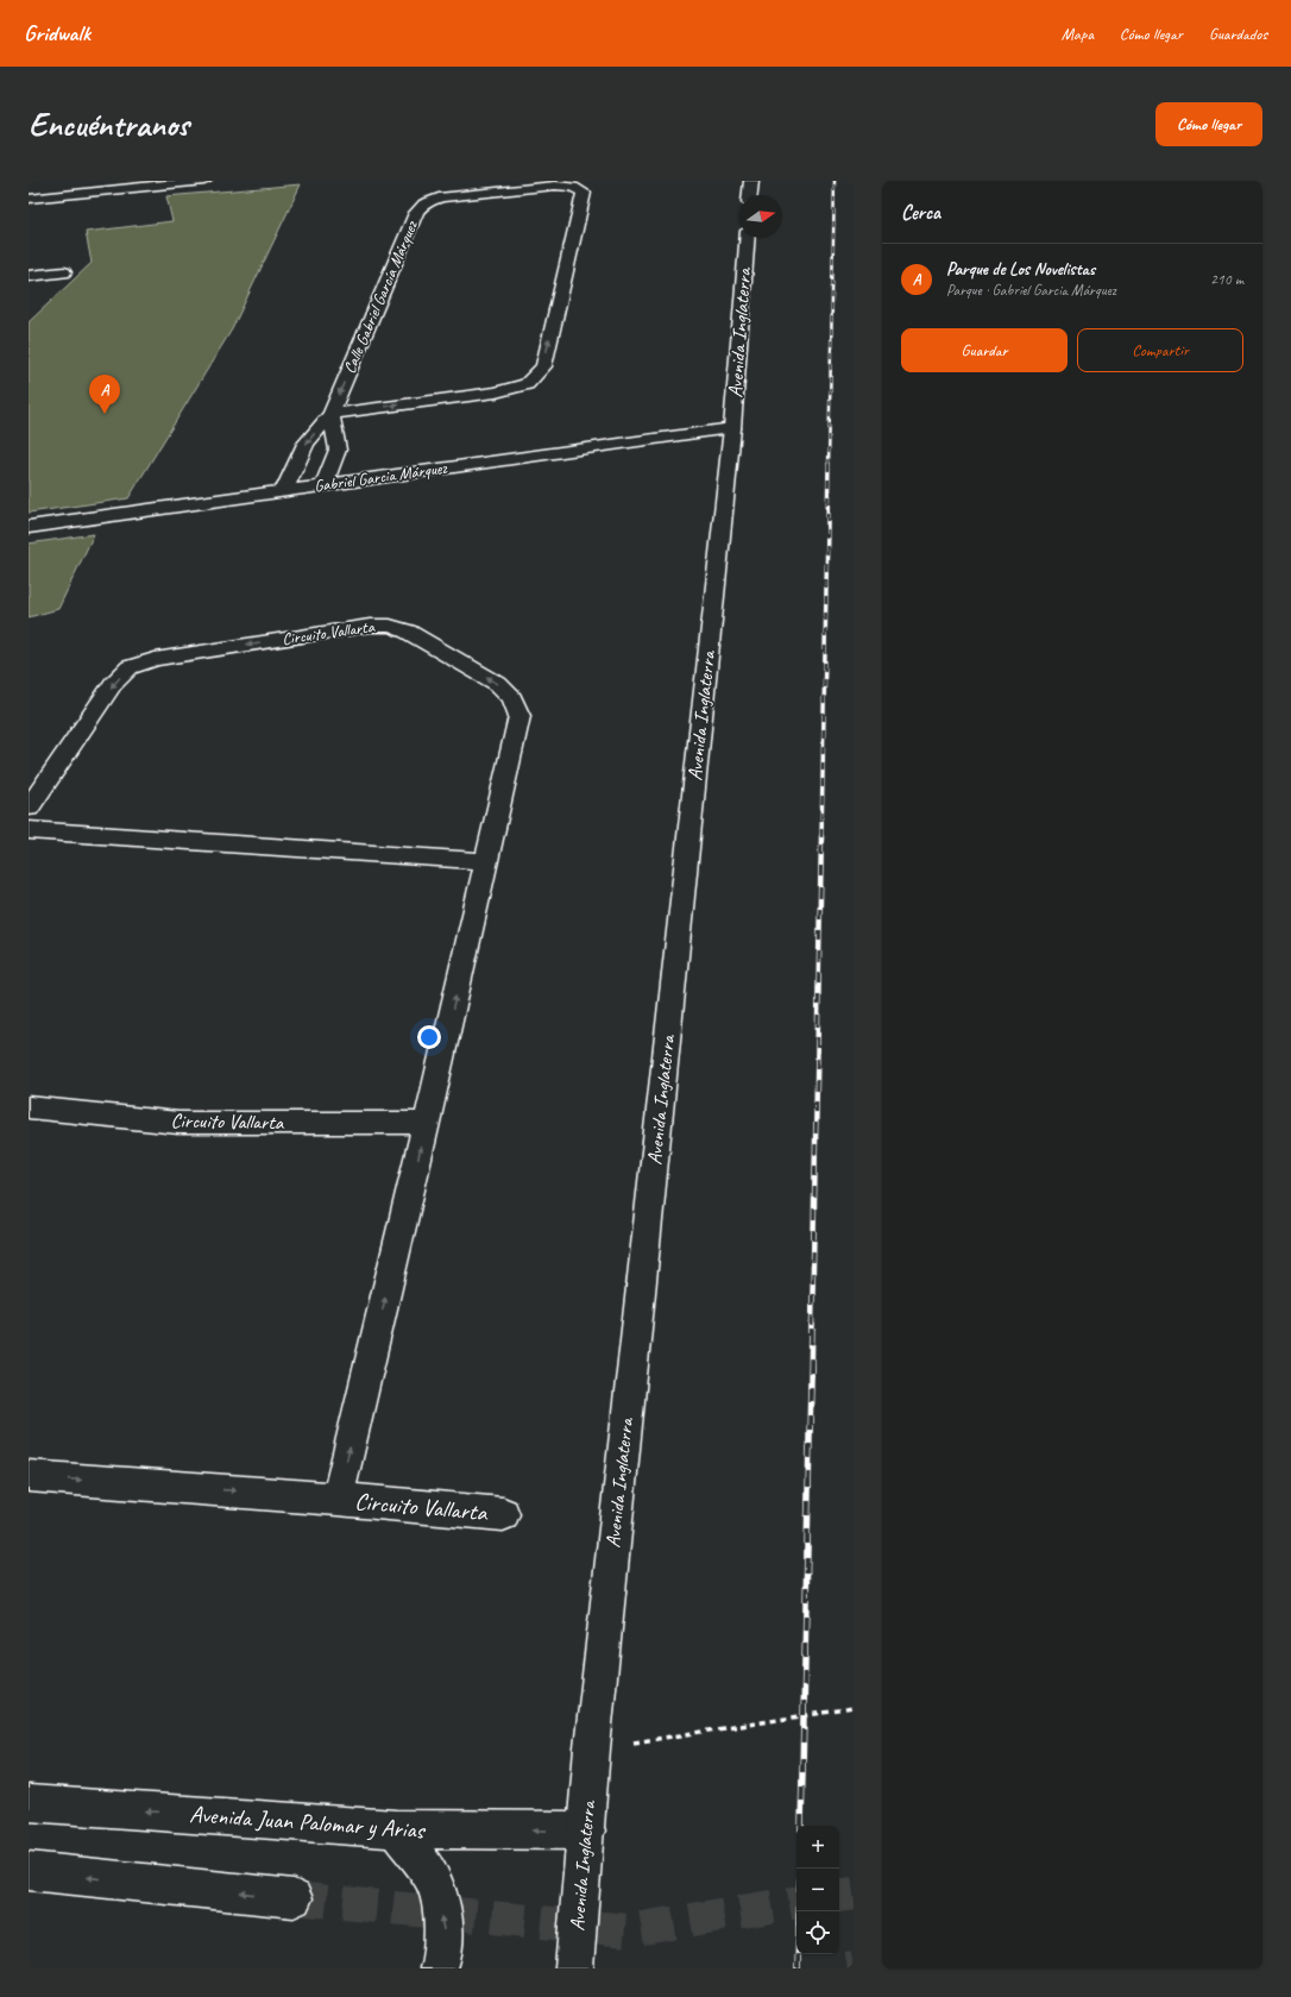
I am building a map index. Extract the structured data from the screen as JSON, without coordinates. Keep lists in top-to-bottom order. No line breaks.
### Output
{"streets":{"street":["Calle Gabriel García Márquez","Avenida Inglaterra","Gabriel Garcia Márquez","Circuito Vallarta","Avenida Juan Palomar y Arias"]},"crossings":[["Calle Gabriel García Márquez","Gabriel Garcia Márquez"],["Avenida Inglaterra","Gabriel Garcia Márquez"],["Avenida Inglaterra","Avenida Juan Palomar y Arias"]],"north":"right","page":{"header":"Gridwalk","nav":["Mapa","Cómo llegar","Guardados"],"buttons":["Cómo llegar",["Guardar","Compartir"]],"title":"Encuéntranos","heading":"Cerca","list":[{"mark":"A","name":"Parque de Los Novelistas","note":"Parque · Gabriel Garcia Márquez","value":"210 m"}],"pins":"A","map_buttons":["+","−"]}}
